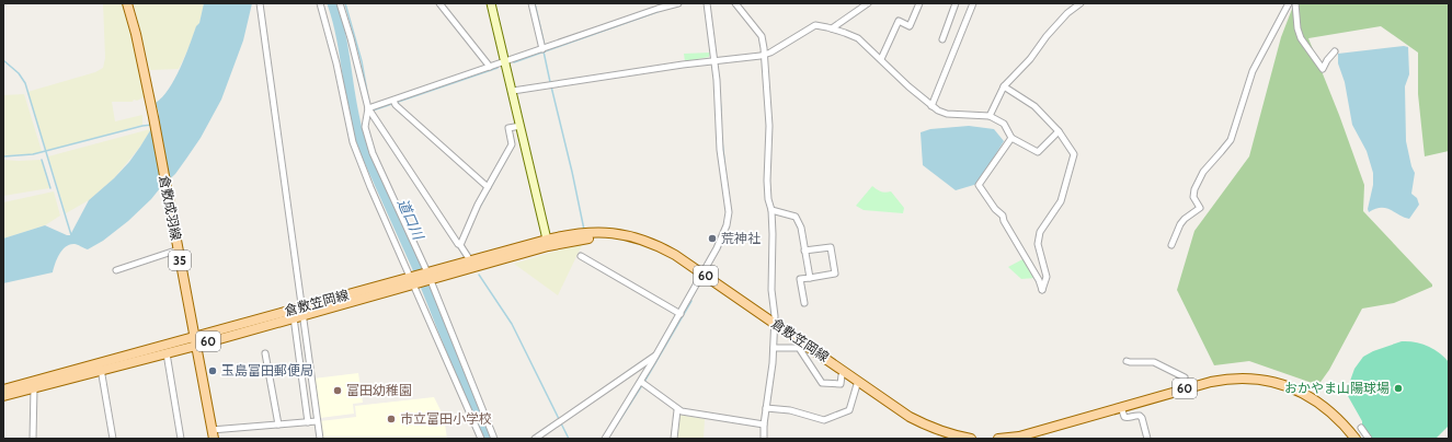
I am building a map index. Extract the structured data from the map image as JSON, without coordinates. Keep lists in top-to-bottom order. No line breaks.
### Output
{"streets":{"main road":["倉敷成羽線","35","60","倉敷笠岡線"]},"crossings":[["倉敷成羽線","倉敷笠岡線"]],"water":["道口川"],"places":["荒神社","玉島富田郵便局","おかやま山陽球場","富田幼稚園","市立富田小学校"]}
